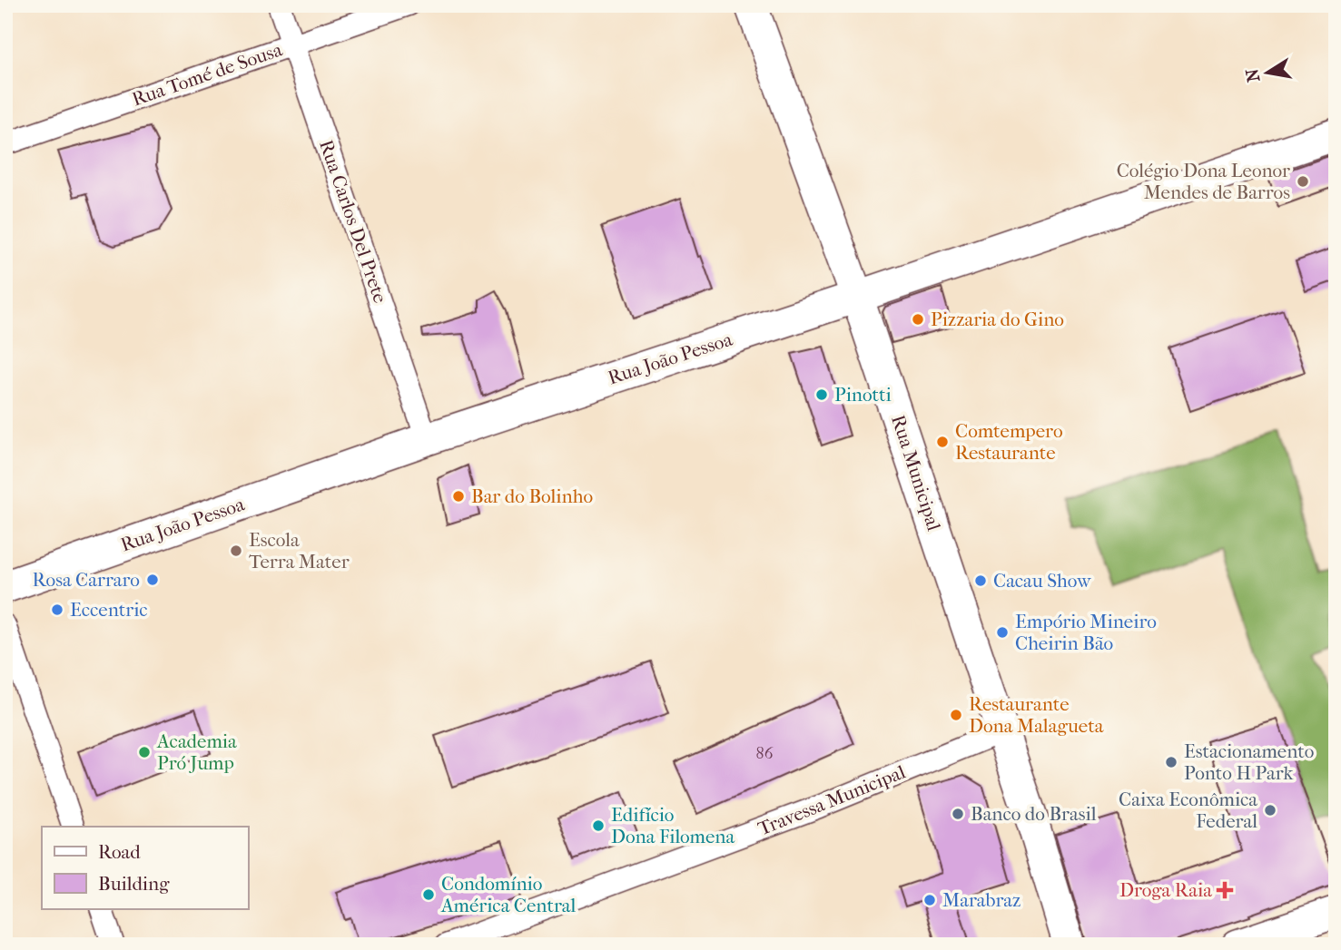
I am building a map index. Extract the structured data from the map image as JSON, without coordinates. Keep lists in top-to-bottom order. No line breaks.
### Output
{"streets":{"street":["Rua Tomé de Sousa","Rua Carlos Del Prete","Rua João Pessoa","Rua Municipal","Travessa Municipal"]},"crossings":[["Rua Tomé de Sousa","Rua Carlos Del Prete"],["Rua Carlos Del Prete","Rua João Pessoa"],["Rua João Pessoa","Rua Municipal"],["Rua Municipal","Travessa Municipal"]],"places":{"other":["Colégio Dona Leonor Mendes de Barros","Pizzaria do Gino","Pinotti","Comtempero Restaurante","Bar do Bolinho","Escola Terra Mater","Rosa Carraro","Cacau Show","Eccentric","Empório Mineiro Cheirin Bão","Restaurante Dona Malagueta","Academia Pró Jump","Estacionamento Ponto H Park","Caixa Econômica Federal","Banco do Brasil","Edifício Dona Filomena","Condomínio América Central","Marabraz"],"health":["Droga Raia"]},"house_numbers":["86"],"legend":["Road","Building"],"north":"left"}
